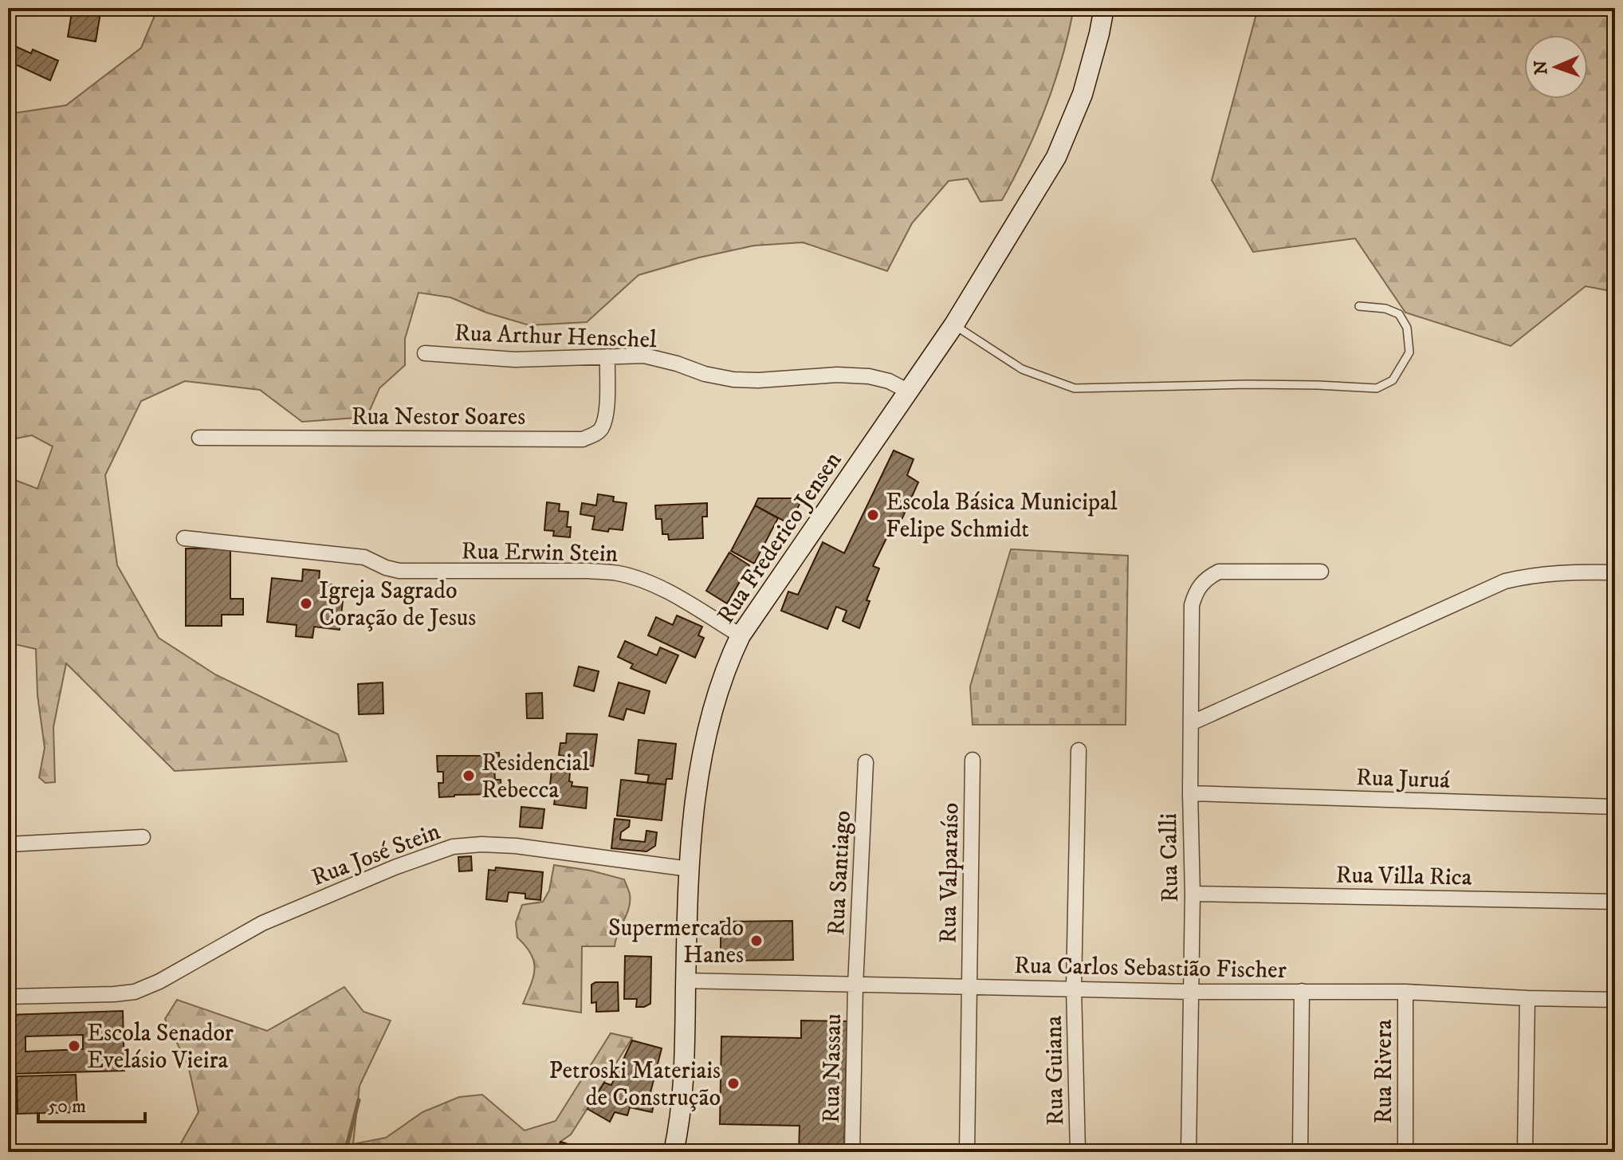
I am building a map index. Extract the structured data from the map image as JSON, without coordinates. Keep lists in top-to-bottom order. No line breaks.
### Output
{"streets":{"main road":["Rua Frederico Jensen"],"street":["Rua Arthur Henschel","Rua Nestor Soares","Rua Erwin Stein","Rua Juruá","Rua José Stein","Rua Calli","Rua Santiago","Rua Valparaíso","Rua Villa Rica","Rua Carlos Sebastião Fischer","Rua Nassau","Rua Guiana","Rua Rivera"]},"crossings":[["Rua Arthur Henschel","Rua Nestor Soares"],["Rua Arthur Henschel","Rua Frederico Jensen"],["Rua Frederico Jensen","Rua Erwin Stein"],["Rua Frederico Jensen","Rua José Stein"],["Rua Frederico Jensen","Rua Carlos Sebastião Fischer"],["Rua Juruá","Rua Calli"],["Rua Calli","Rua Villa Rica"],["Rua Calli","Rua Carlos Sebastião Fischer"],["Rua Santiago","Rua Carlos Sebastião Fischer"],["Rua Santiago","Rua Nassau"],["Rua Valparaíso","Rua Carlos Sebastião Fischer"],["Rua Carlos Sebastião Fischer","Rua Nassau"],["Rua Carlos Sebastião Fischer","Rua Guiana"],["Rua Carlos Sebastião Fischer","Rua Rivera"]],"places":["Escola Básica Municipal Felipe Schmidt","Igreja Sagrado Coração de Jesus","Residencial Rebecca","Supermercado Hanes","Escola Senador Evelásio Vieira","Petroski Materiais de Construção"],"scale_bar":"50 m","north":"left"}
